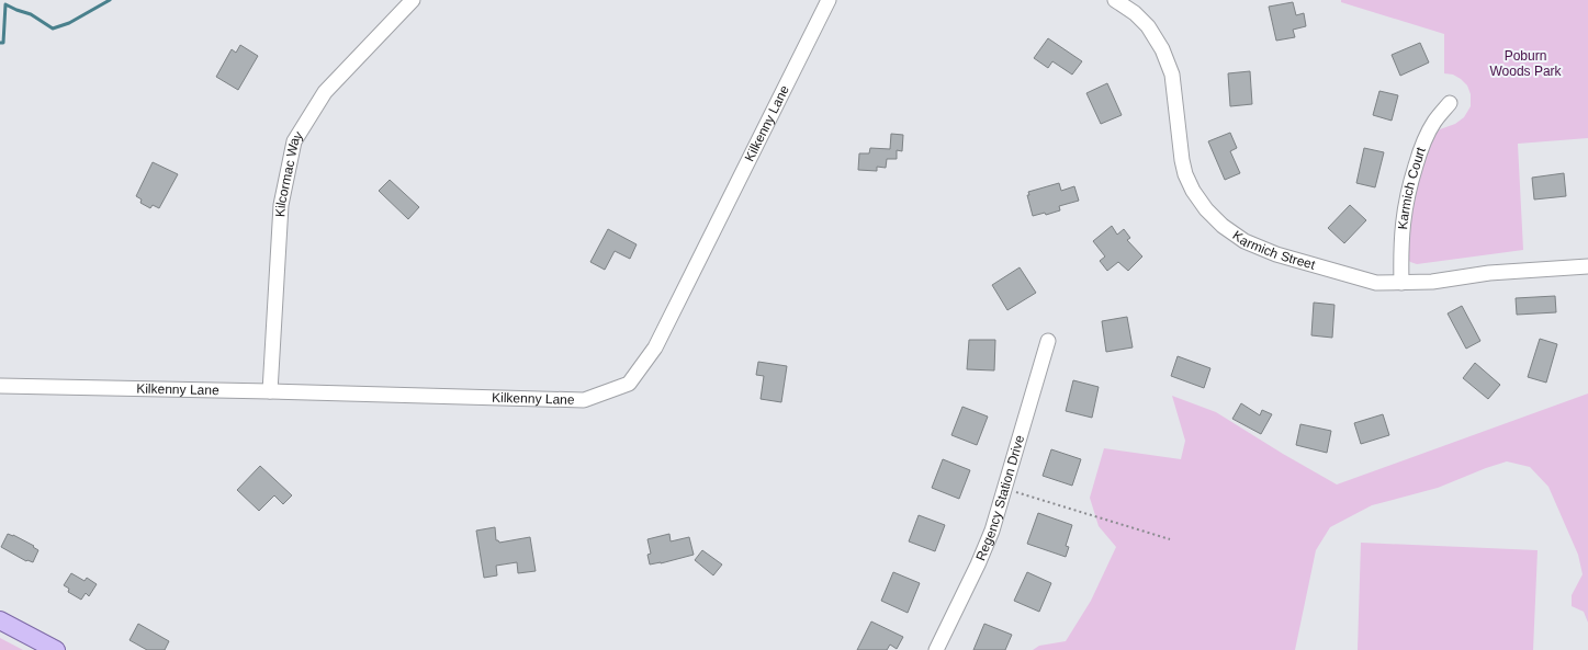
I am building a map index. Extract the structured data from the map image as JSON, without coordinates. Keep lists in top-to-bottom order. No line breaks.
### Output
{"streets":{"street":["Kilkenny Lane","Kilcormac Way","Karmich Court","Karmich Street","Regency Station Drive"]},"crossings":[["Kilkenny Lane","Kilcormac Way"],["Karmich Court","Karmich Street"]],"parks":["Poburn Woods Park"]}
